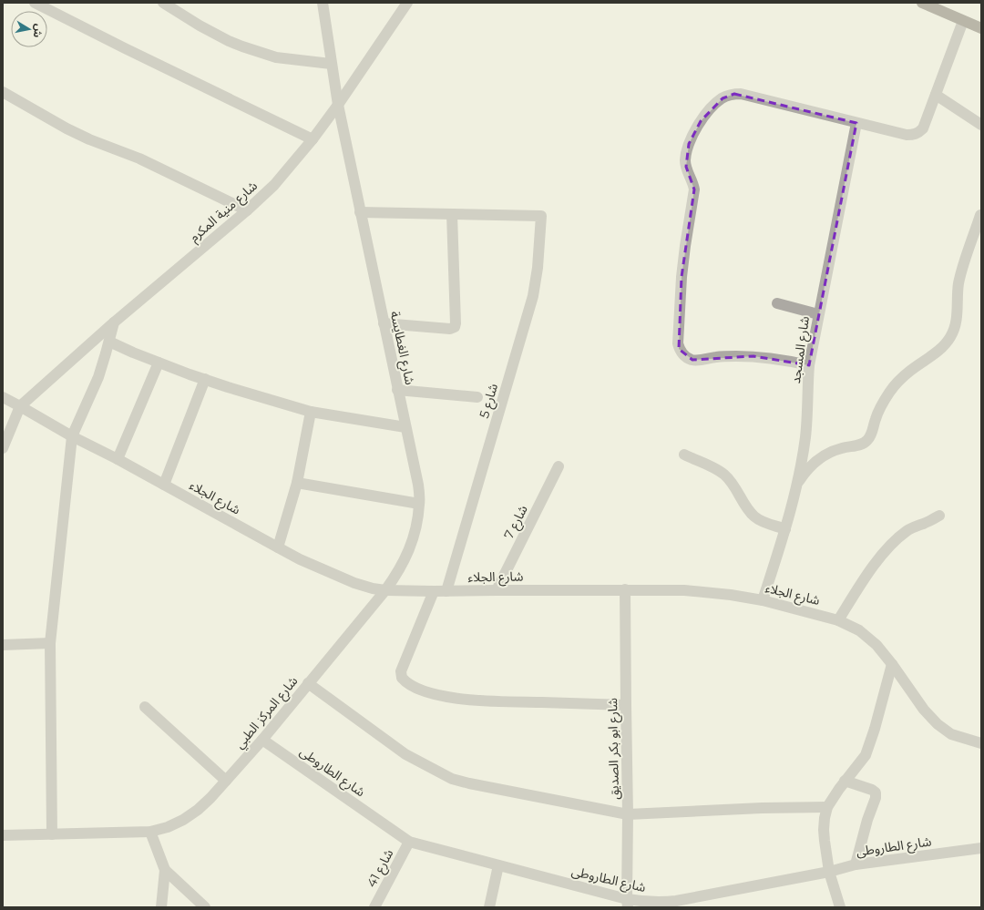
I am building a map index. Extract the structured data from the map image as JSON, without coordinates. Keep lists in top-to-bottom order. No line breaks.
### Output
{"streets":{"street":["شارع منية المكرم","شارع الغطايسة","شارع المسجد","شارع 5","شارع الجلاء","شارع 7","شارع المركز الطبي","شارع ابو بكر الصديق","شارع الطاروطى","شارع 41"]},"crossings":[["شارع منية المكرم","شارع الغطايسة"],["شارع منية المكرم","شارع الجلاء"],["شارع الغطايسة","شارع الجلاء"],["شارع الغطايسة","شارع المركز الطبي"],["شارع المسجد","شارع الجلاء"],["شارع 5","شارع الجلاء"],["شارع الجلاء","شارع 7"],["شارع الجلاء","شارع المركز الطبي"],["شارع الجلاء","شارع ابو بكر الصديق"],["شارع المركز الطبي","شارع الطاروطى"],["شارع ابو بكر الصديق","شارع الطاروطى"],["شارع الطاروطى","شارع 41"]],"north":"right"}
